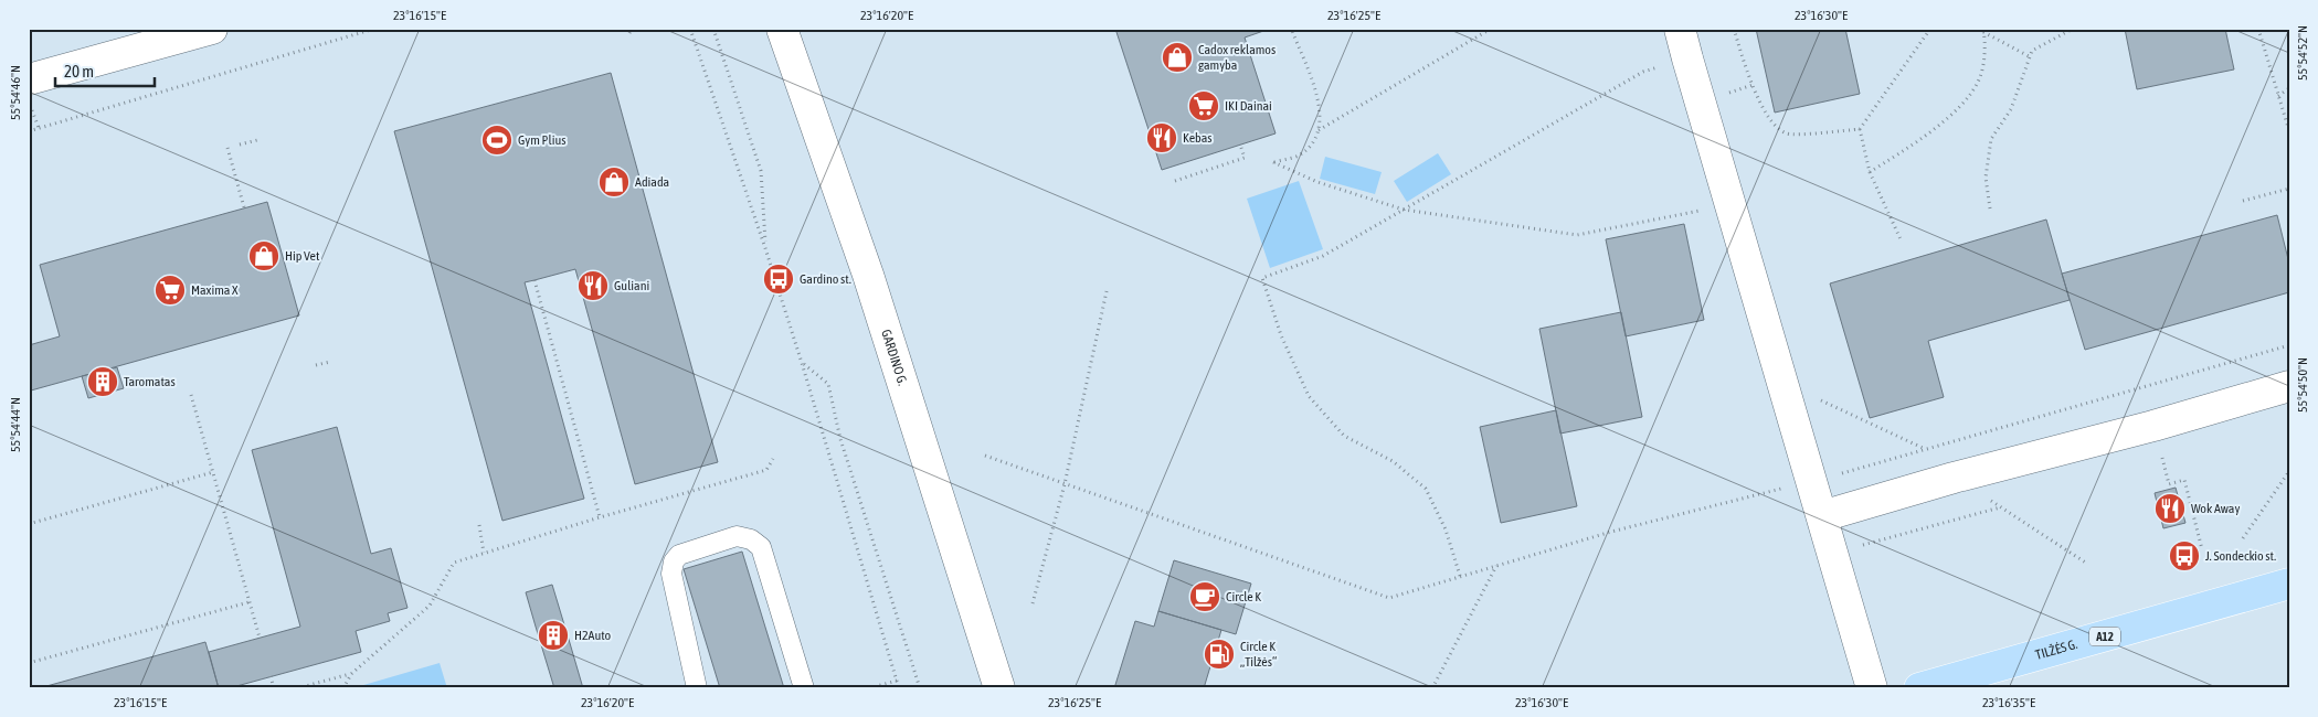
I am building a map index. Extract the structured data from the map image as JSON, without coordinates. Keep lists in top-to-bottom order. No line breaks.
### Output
{"streets":{"highway":["A12","TILŽĖS G."],"street":["GARDINO G."]},"places":{"shop":["Cadox reklamos gamyba","Adiada","Hip Vet"],"supermarket":["IKI Dainai","Maxima X"],"restaurant":["Kebas","Guliani","Wok Away"],"sports":["Gym Plius"],"bus stop":["Gardino st.","J. Sondeckio st."],"building":["Taromatas","H2Auto"],"cafe":["Circle K"],"fuel station":["Circle K „Tilžės“"]},"scale_bar":"20 m","coordinates":["23°16'15\"E","23°16'20\"E","23°16'25\"E","23°16'30\"E","55°54'52\"N","55°54'46\"N","55°54'50\"N","55°54'44\"N","23°16'35\"E"]}
